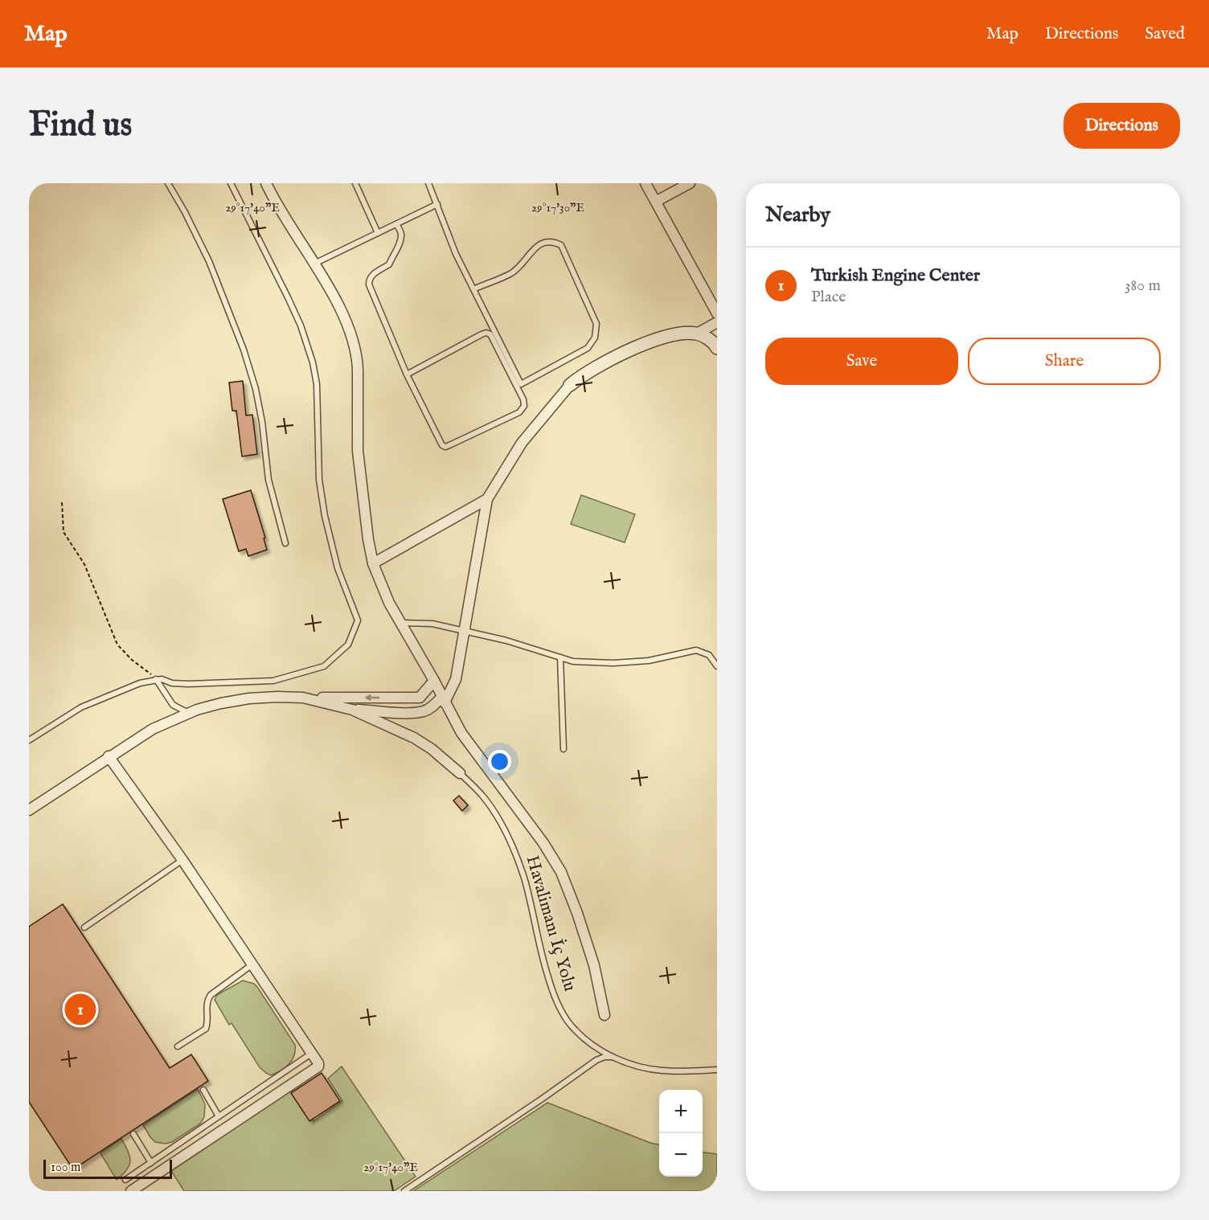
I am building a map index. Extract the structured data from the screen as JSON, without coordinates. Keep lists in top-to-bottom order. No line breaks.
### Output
{"streets":{"lane":["Havalimanı İç Yolu"]},"scale_bar":"100 m","page":{"header":"Map","nav":["Map","Directions","Saved"],"buttons":["Directions",["Save","Share"]],"title":"Find us","heading":"Nearby","list":[{"mark":"1","name":"Turkish Engine Center","note":"Place","value":"380 m"}],"pins":"1","map_buttons":["+","−"],"scale":"100 m"},"coordinates":["29°17'40\"E","29°17'30\"E"]}
